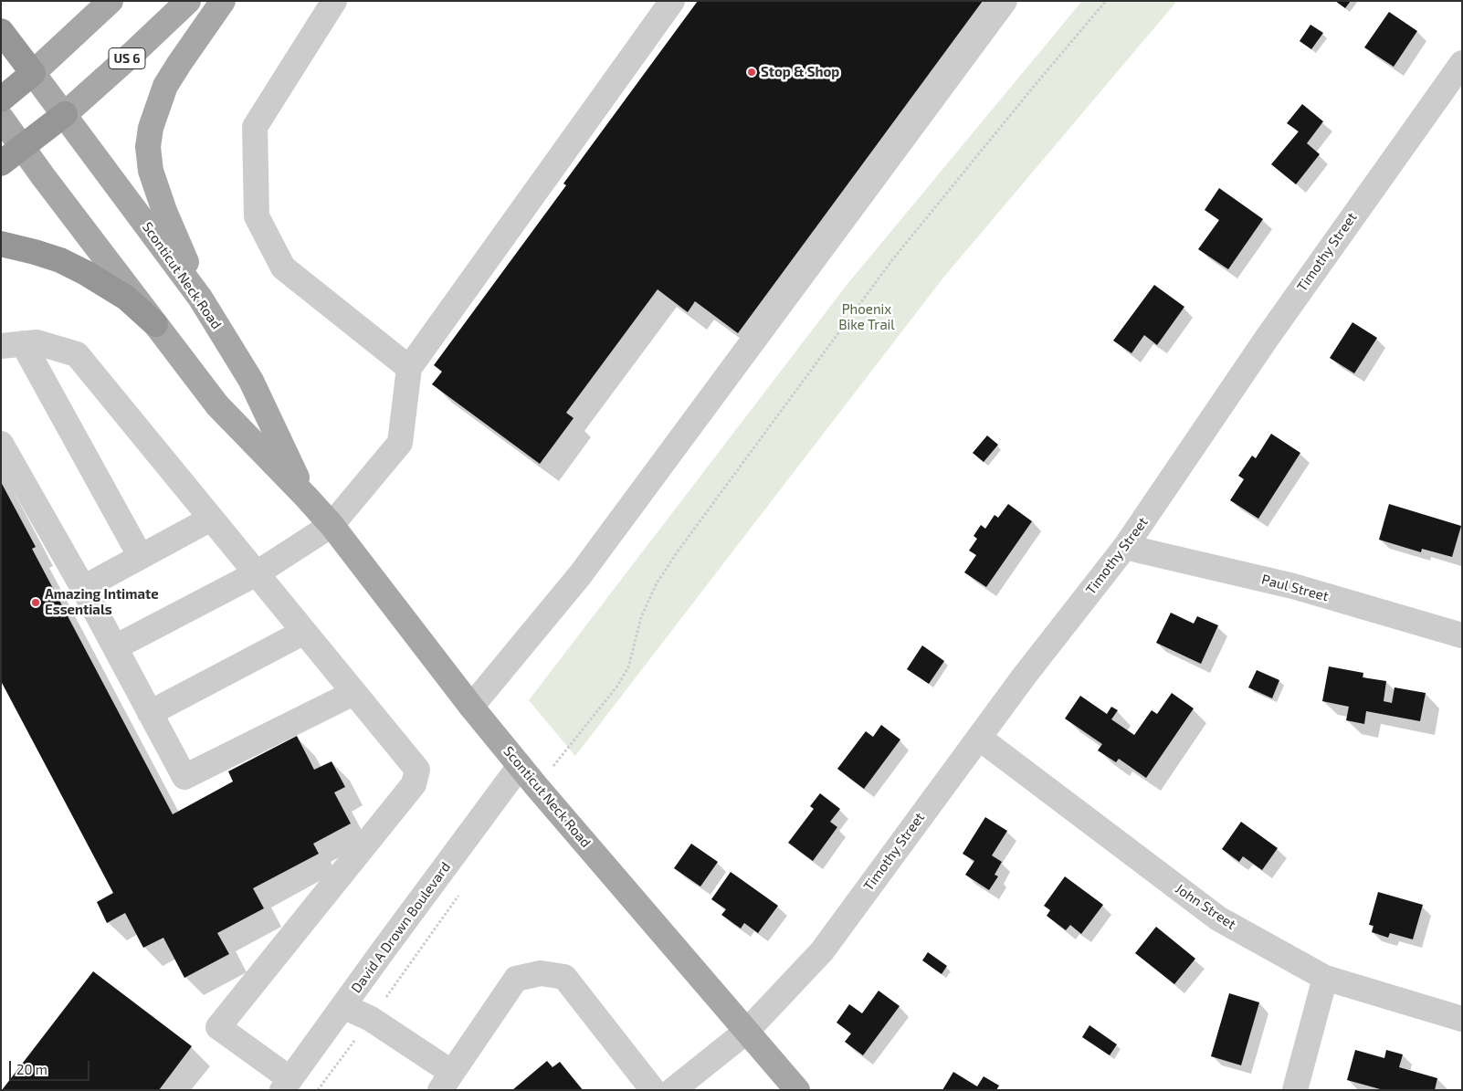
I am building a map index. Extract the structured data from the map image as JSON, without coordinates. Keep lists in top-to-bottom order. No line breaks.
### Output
{"streets":{"highway":["US 6"],"main road":["Sconticut Neck Road"],"street":["Timothy Street","Paul Street","John Street","David A Drown Boulevard"]},"crossings":[["US 6","Sconticut Neck Road"],["Timothy Street","Sconticut Neck Road"],["Timothy Street","Paul Street"],["Timothy Street","John Street"],["Sconticut Neck Road","David A Drown Boulevard"]],"parks":["Phoenix Bike Trail"],"places":["Stop & Shop","Amazing Intimate Essentials"],"scale_bar":"20 m"}
